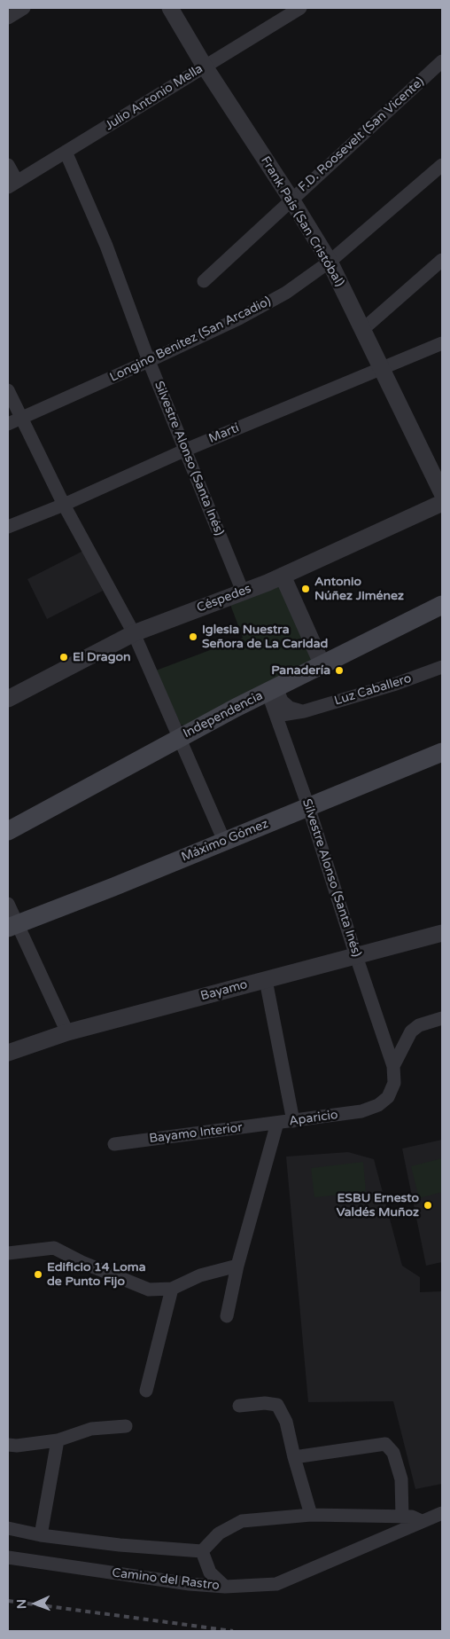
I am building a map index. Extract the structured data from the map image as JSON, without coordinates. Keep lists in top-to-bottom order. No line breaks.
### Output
{"streets":{"main road":["Independencia","Máximo Gómez"],"street":["Julio Antonio Mella","F.D. Roosevelt (San Vicente)","Frank País (San Cristóbal)","Longino Benítez (San Arcadio)","Martí","Silvestre Alonso (Santa Inés)","Céspedes","Luz Caballero","Bayamo","Aparicio","Bayamo Interior","Camino del Rastro"]},"crossings":[["Julio Antonio Mella","Frank País (San Cristóbal)"],["Julio Antonio Mella","Silvestre Alonso (Santa Inés)"],["F.D. Roosevelt (San Vicente)","Frank País (San Cristóbal)"],["Frank País (San Cristóbal)","Longino Benítez (San Arcadio)"],["Frank País (San Cristóbal)","Martí"],["Longino Benítez (San Arcadio)","Silvestre Alonso (Santa Inés)"],["Martí","Silvestre Alonso (Santa Inés)"],["Silvestre Alonso (Santa Inés)","Céspedes"],["Silvestre Alonso (Santa Inés)","Luz Caballero"],["Silvestre Alonso (Santa Inés)","Independencia"],["Silvestre Alonso (Santa Inés)","Máximo Gómez"],["Silvestre Alonso (Santa Inés)","Bayamo"],["Silvestre Alonso (Santa Inés)","Aparicio"],["Aparicio","Bayamo Interior"]],"places":["Antonio Núñez Jiménez","Iglesia Nuestra Señora de La Caridad","El Dragon","Panadería","ESBU Ernesto Valdés Muñoz","Edificio 14 Loma de Punto Fijo"],"north":"left"}
